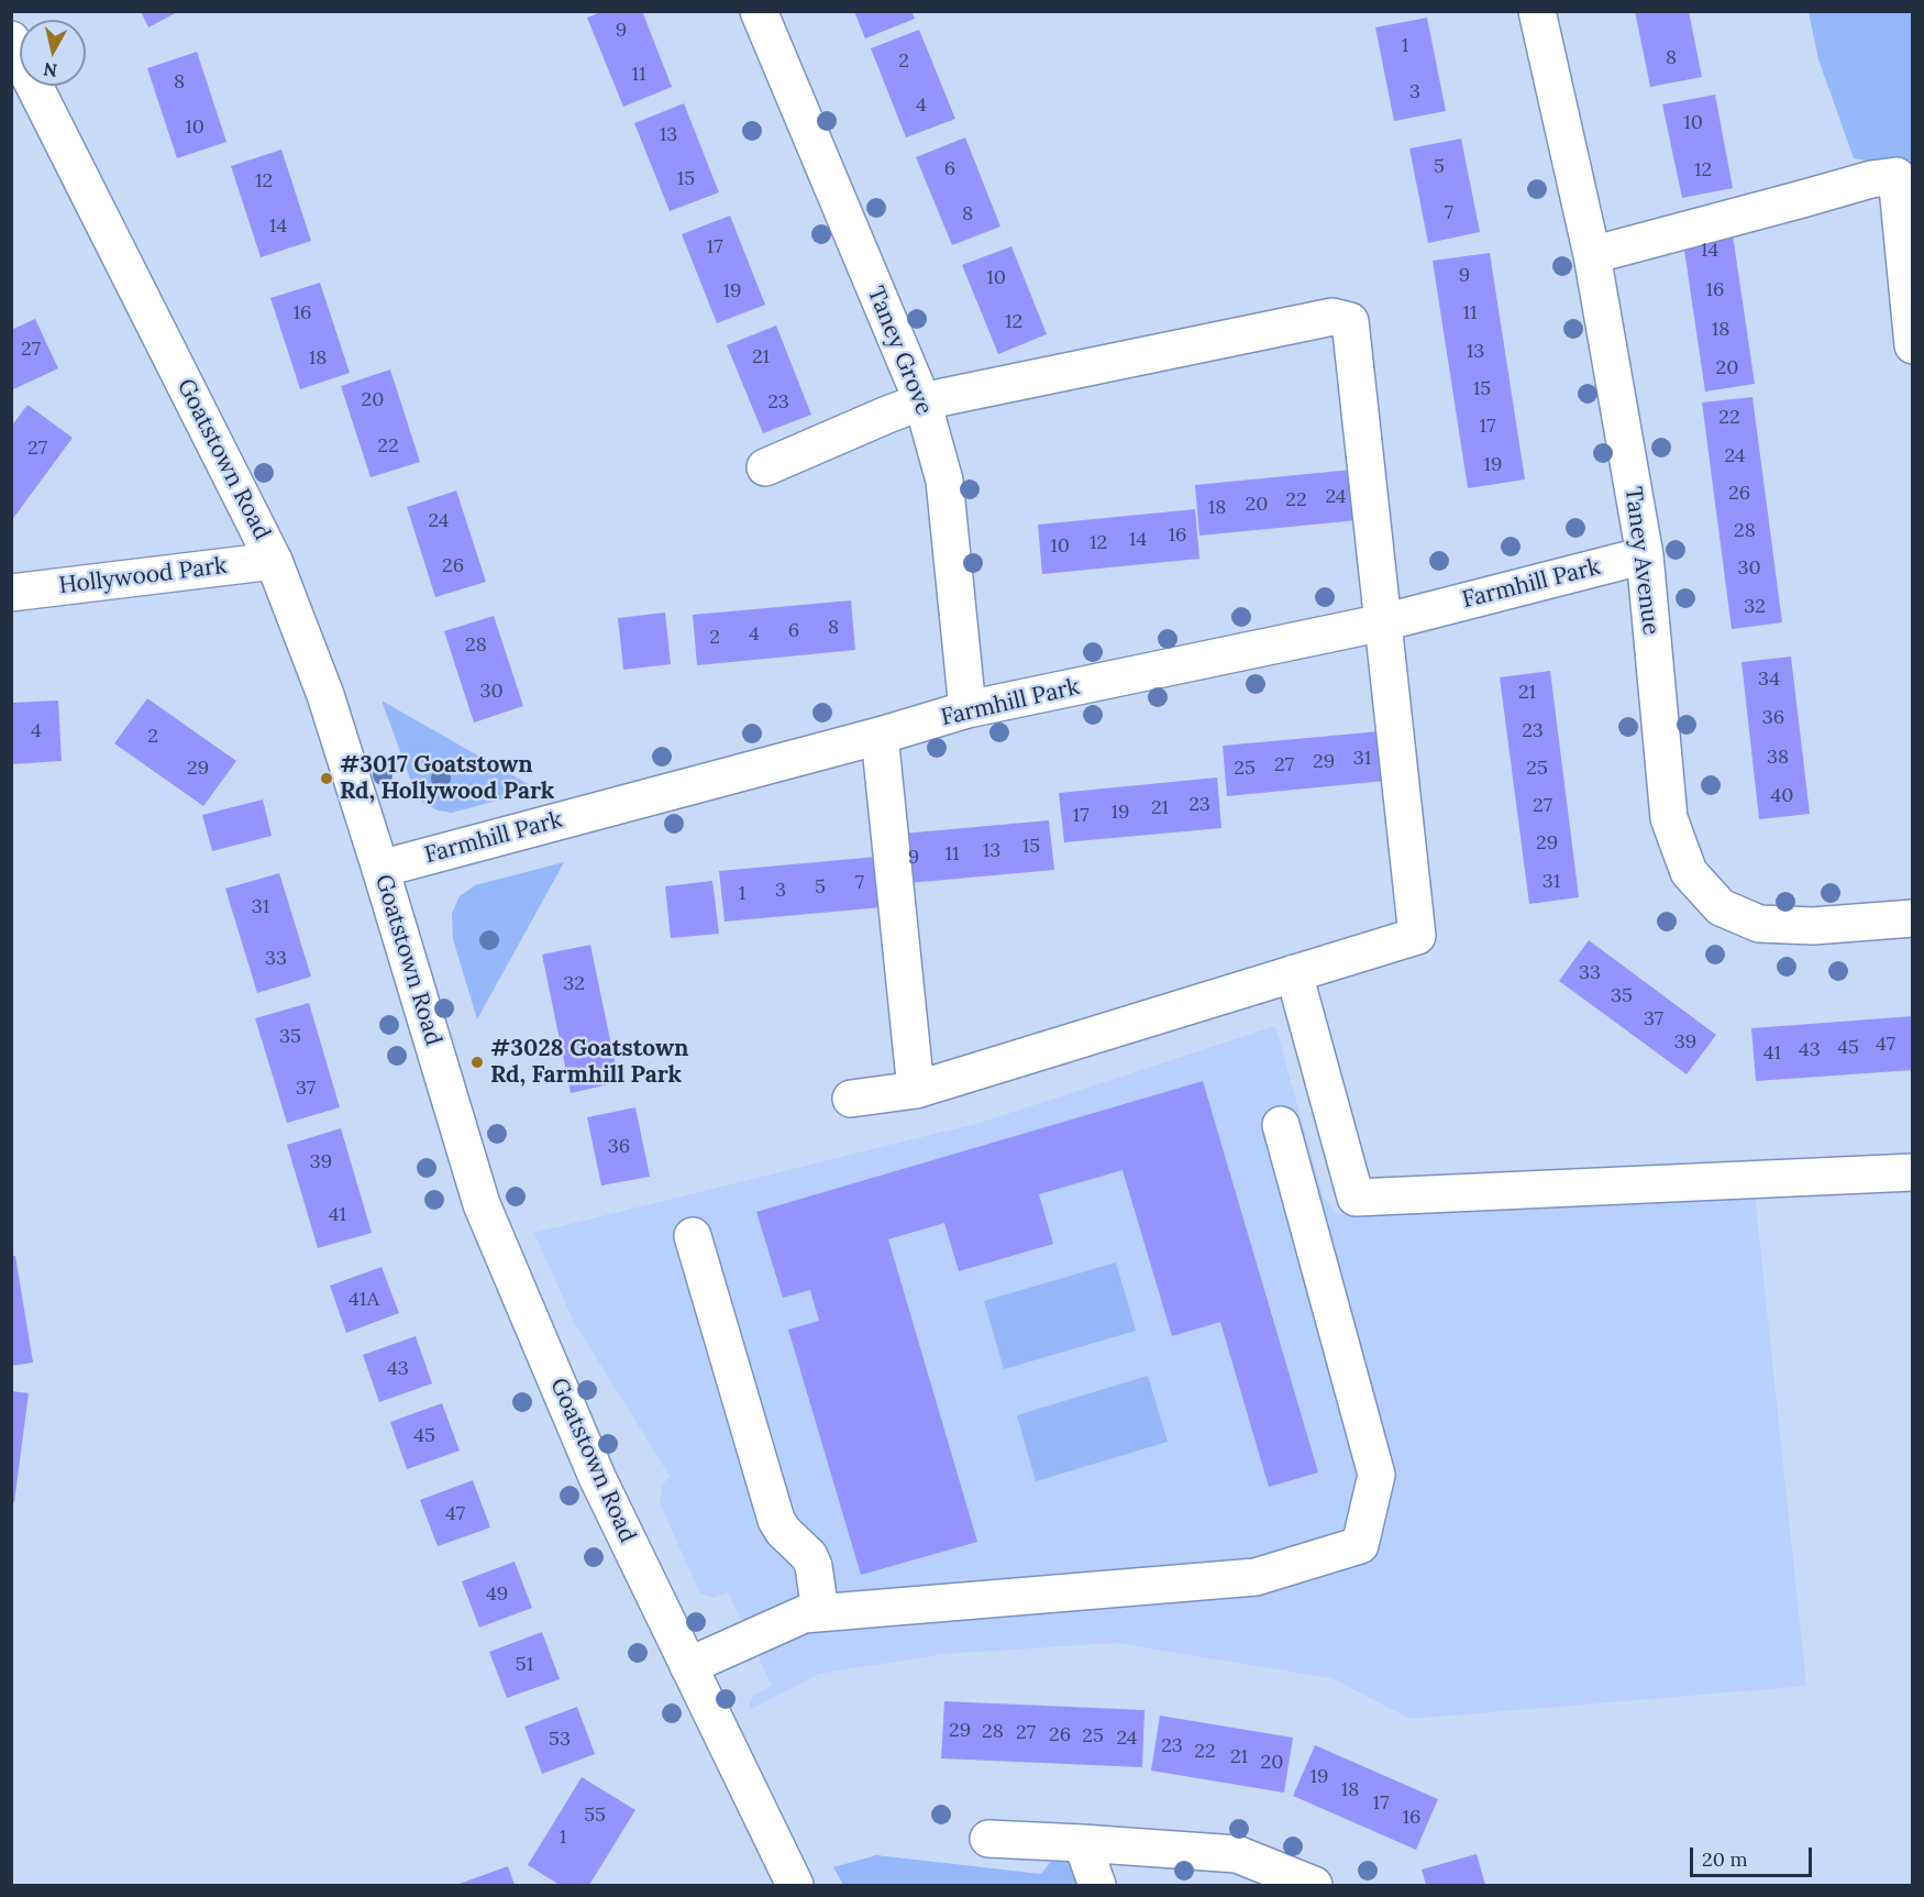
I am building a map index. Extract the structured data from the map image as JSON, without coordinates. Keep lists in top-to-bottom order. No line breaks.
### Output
{"streets":{"street":["Taney Grove","Goatstown Road","Taney Avenue","Hollywood Park","Farmhill Park"]},"crossings":[["Taney Grove","Farmhill Park"],["Goatstown Road","Hollywood Park"],["Goatstown Road","Farmhill Park"],["Taney Avenue","Farmhill Park"]],"places":["#3017 Goatstown Rd, Hollywood Park","#3028 Goatstown Rd, Farmhill Park"],"house_numbers":["9","1","8","2","11","8","3","4","10","10","13","5","6","12","15","12","7","8","14","17","14","9","10","16","19","16","11","12","18","27","13","21","18","20","15","20","23","22","17","22","27","24","19","26","24","22","20","18","24","28","16","14","12","10","26","30","32","8","6","4","2","28","34","30","21","36","4","23","2","38","31","29","27","29","25","25","40","23","27","21","19","17","29","15","13","11","9","31","7","5","3","1","31","33","33","32","35","37","35","39","47","45","43","41","37","36","39","41","41A","43","45","47","49","51","29","28","27","26","25","24","53","23","22","21","20","19","18","17","55","16","1"],"scale_bar":"20 m","north":"bottom"}
